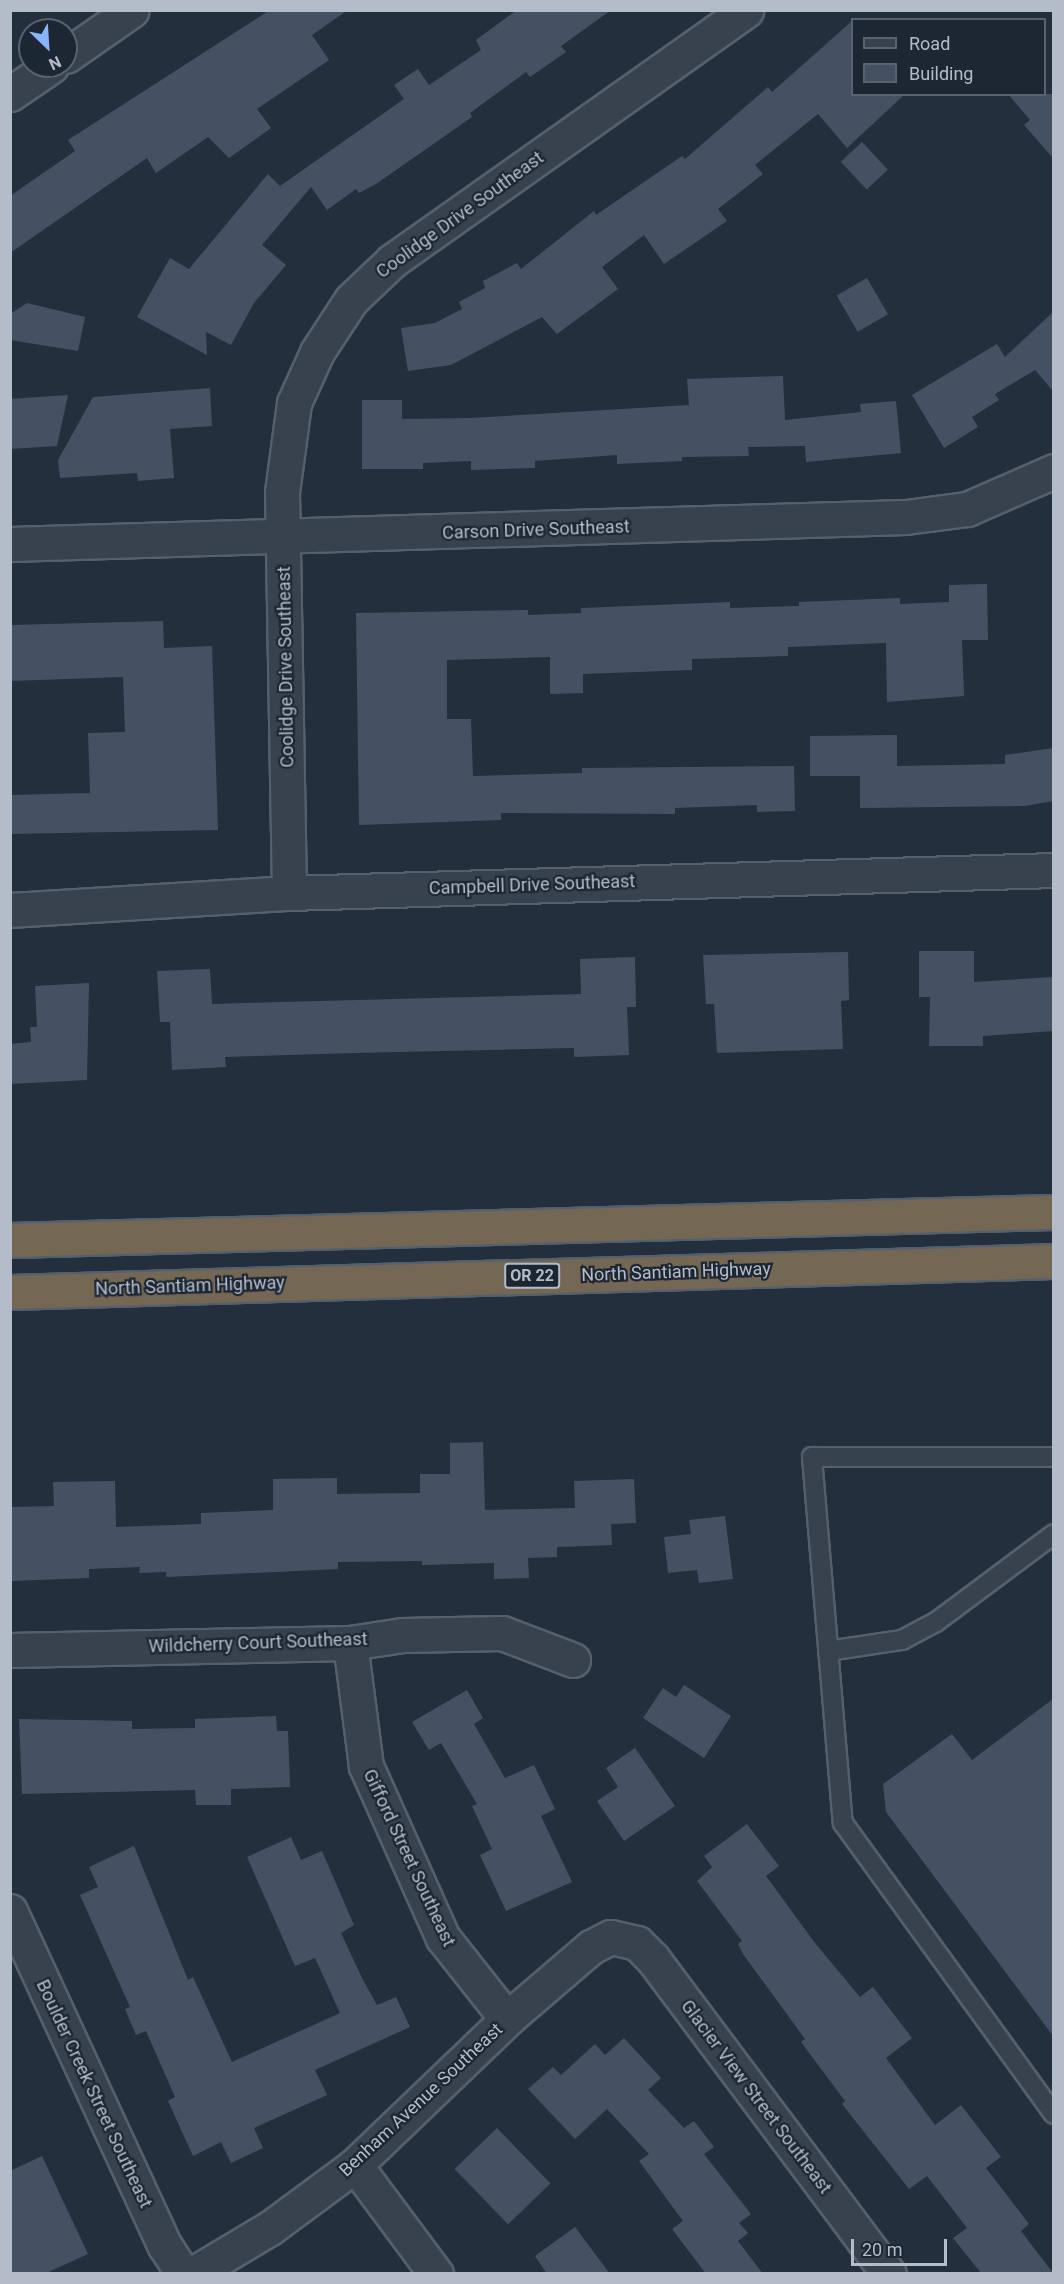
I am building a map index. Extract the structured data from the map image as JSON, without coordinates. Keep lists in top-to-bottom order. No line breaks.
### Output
{"streets":{"highway":["North Santiam Highway","OR 22"],"street":["Coolidge Drive Southeast","Carson Drive Southeast","Campbell Drive Southeast","Wildcherry Court Southeast","Gifford Street Southeast","Boulder Creek Street Southeast","Glacier View Street Southeast","Benham Avenue Southeast"]},"crossings":[["Coolidge Drive Southeast","Carson Drive Southeast"],["Coolidge Drive Southeast","Campbell Drive Southeast"],["Wildcherry Court Southeast","Gifford Street Southeast"],["Gifford Street Southeast","Benham Avenue Southeast"],["Glacier View Street Southeast","Benham Avenue Southeast"]],"legend":["Road","Building"],"scale_bar":"20 m","north":"bottom right"}
